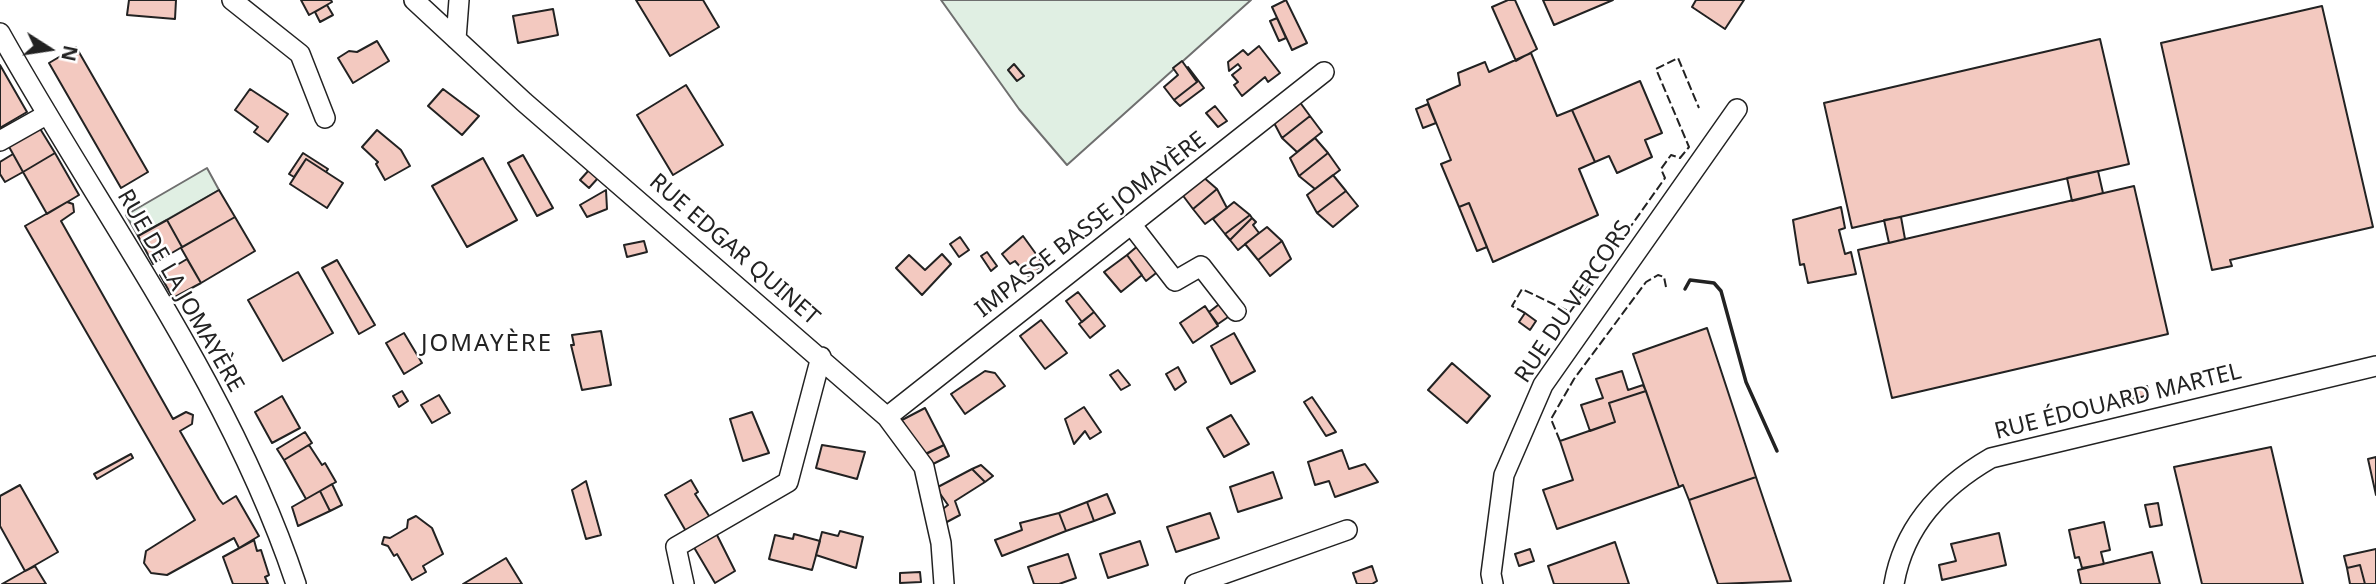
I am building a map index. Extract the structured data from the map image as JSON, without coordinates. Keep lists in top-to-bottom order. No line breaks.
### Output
{"streets":{"street":["IMPASSE BASSE JOMAYÈRE","RUE EDGAR QUINET","RUE DE LA JOMAYÈRE","RUE DU VERCORS","RUE ÉDOUARD MARTEL"]},"crossings":[["IMPASSE BASSE JOMAYÈRE","RUE EDGAR QUINET"]],"districts":["JOMAYÈRE"],"north":"right"}
